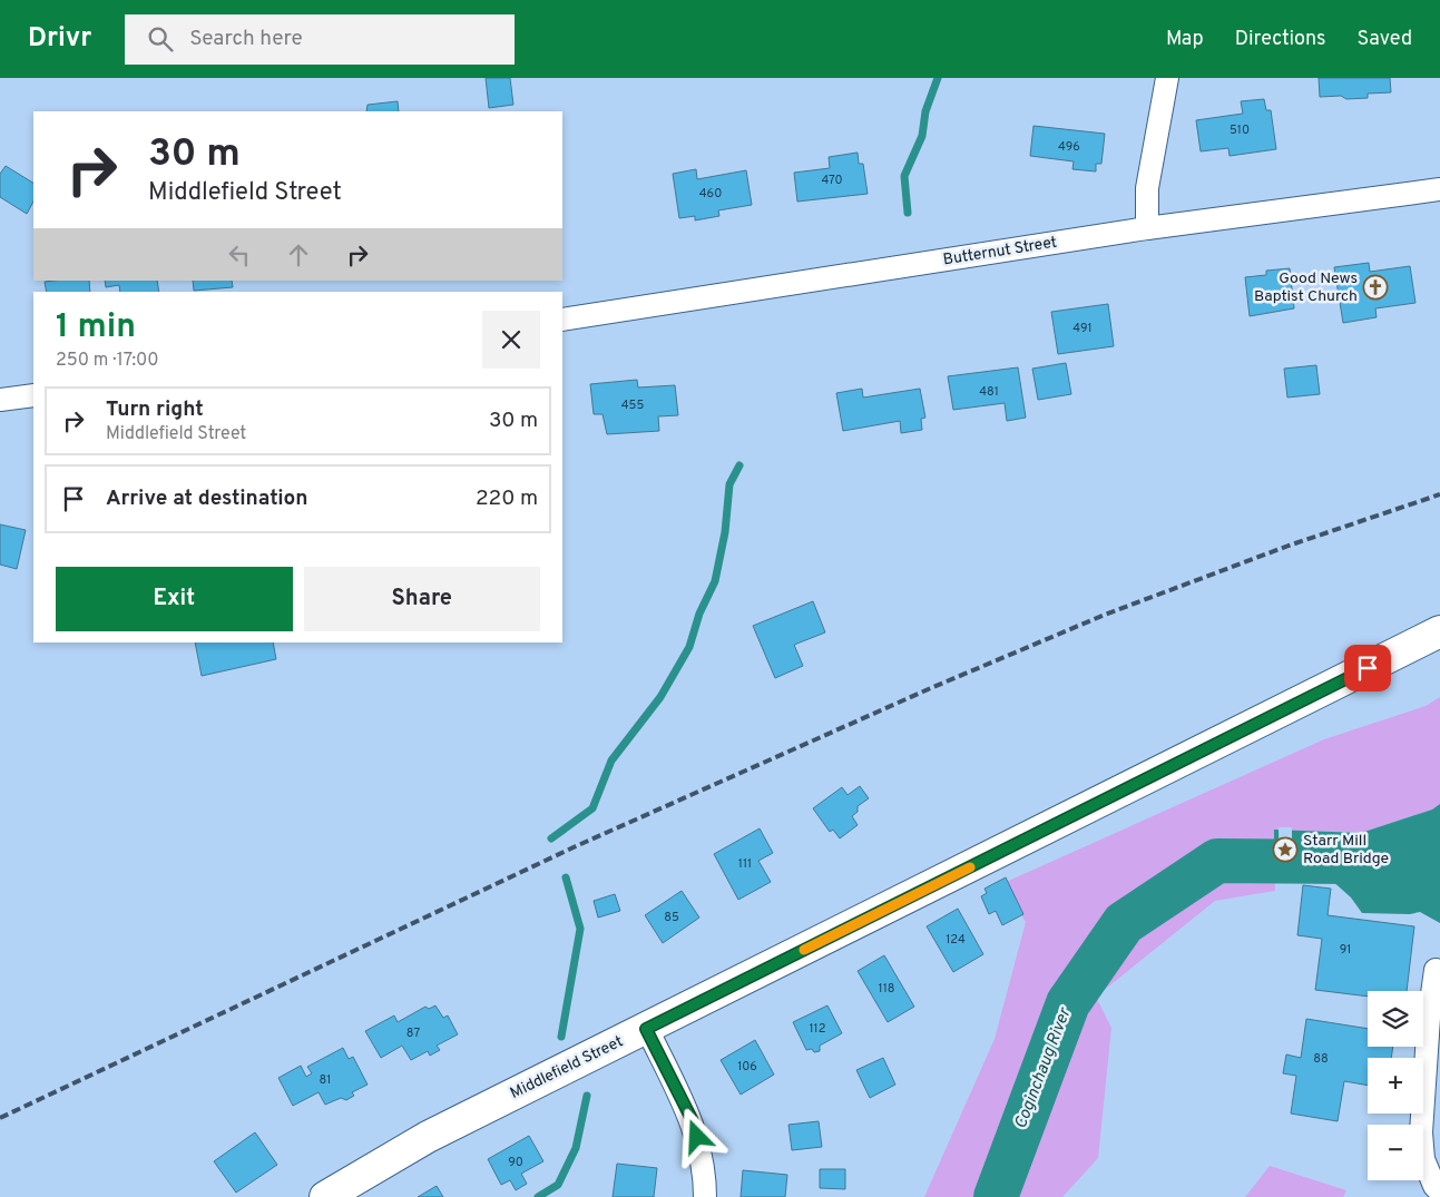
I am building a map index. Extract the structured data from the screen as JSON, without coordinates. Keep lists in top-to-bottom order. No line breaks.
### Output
{"streets":{"main road":["Middlefield Street"],"street":["Butternut Street"]},"water":["Coginchaug River"],"places":{"church":["Good News Baptist Church"],"place":["Starr Mill Road Bridge"]},"house_numbers":["510","496","470","460","491","481","455","111","85","124","91","118","112","87","88","106","81","90"],"page":{"header":"Drivr","search":"Search here","nav":["Map","Directions","Saved"],"turn":["30 m","Middlefield Street"],"heading":["1 min","250 m · 17:00"],"list":[{"name":"Turn right","note":"Middlefield Street","value":"30 m"},{"name":"Arrive at destination","value":"220 m"}],"buttons":["Exit","Share"],"map_buttons":["+","−"]}}
